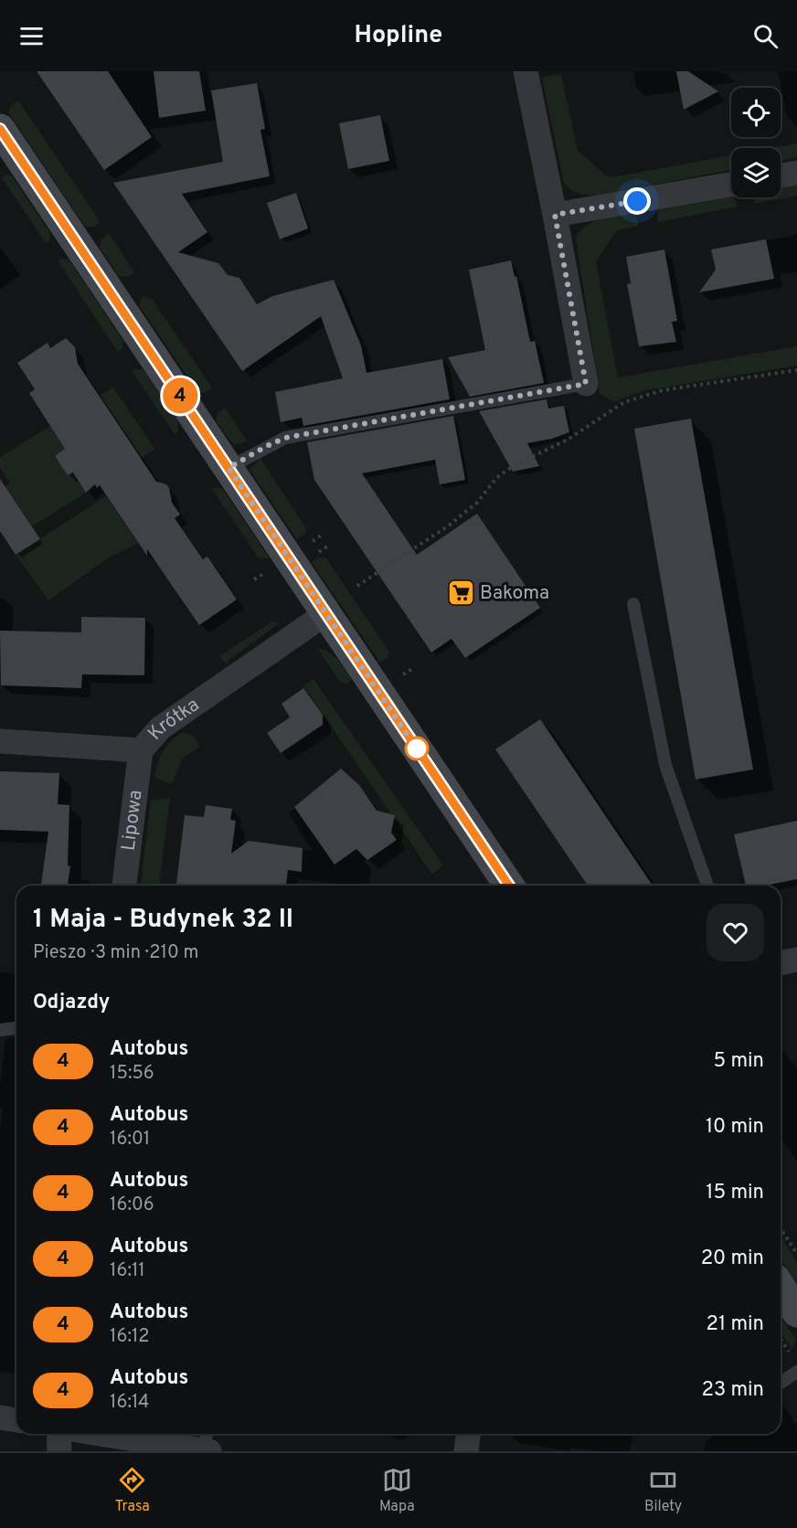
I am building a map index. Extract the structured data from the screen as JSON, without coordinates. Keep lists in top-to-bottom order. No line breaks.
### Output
{"streets":{"street":["Krótka","Lipowa"]},"crossings":[["Krótka","Lipowa"]],"places":{"supermarket":["Bakoma"]},"lines":["bus line 4"],"page":{"header":"Hopline","on_map":"4","heading":[["1 Maja - Budynek 32 II","Pieszo · 3 min · 210 m"],"Odjazdy"],"list":[{"mark":"4","name":"Autobus","note":"15:56","value":"5 min"},{"mark":"4","name":"Autobus","note":"16:01","value":"10 min"},{"mark":"4","name":"Autobus","note":"16:06","value":"15 min"},{"mark":"4","name":"Autobus","note":"16:11","value":"20 min"},{"mark":"4","name":"Autobus","note":"16:12","value":"21 min"},{"mark":"4","name":"Autobus","note":"16:14","value":"23 min"}],"tabs":["Trasa","Mapa","Bilety"]}}
